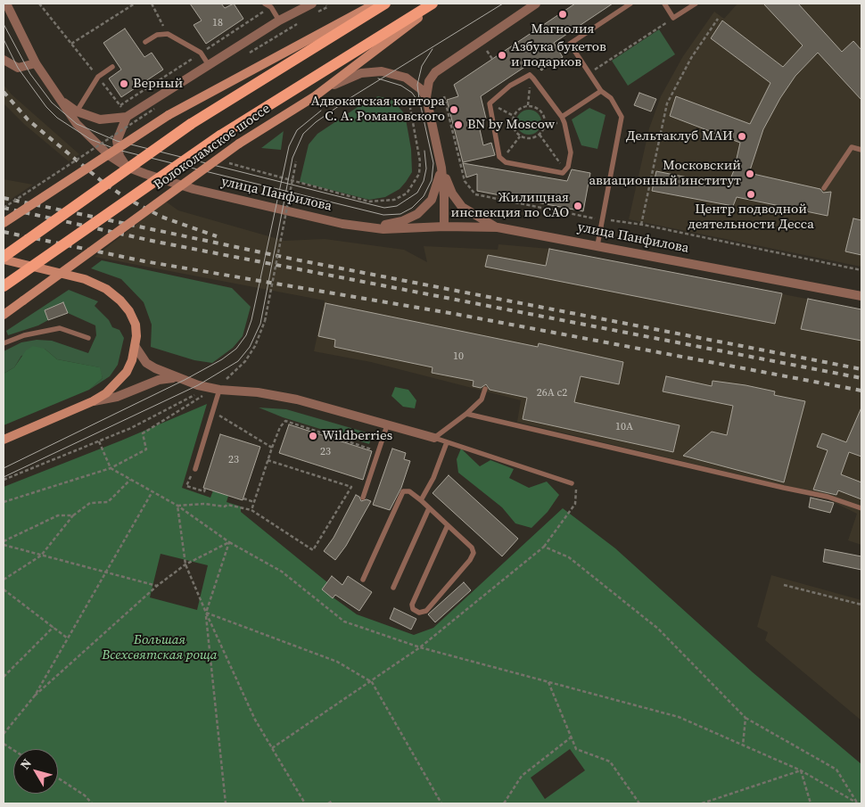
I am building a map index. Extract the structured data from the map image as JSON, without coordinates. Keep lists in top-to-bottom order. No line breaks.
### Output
{"streets":{"main road":["Волоколамское шоссе"],"street":["улица Панфилова"]},"parks":["Большая Всехсвятская роща"],"places":["Магнолия","Азбука букетов и подарков","Верный","Адвокатская контора С. А. Романовского","BN by Moscow","Дельтаклуб МАИ","Московский авиационный институт","Центр подводной деятельности Десса","Жилищная инспекция по САО","Wildberries"],"house_numbers":["18","10","26А с2","10А","23","23"],"north":"top left"}
